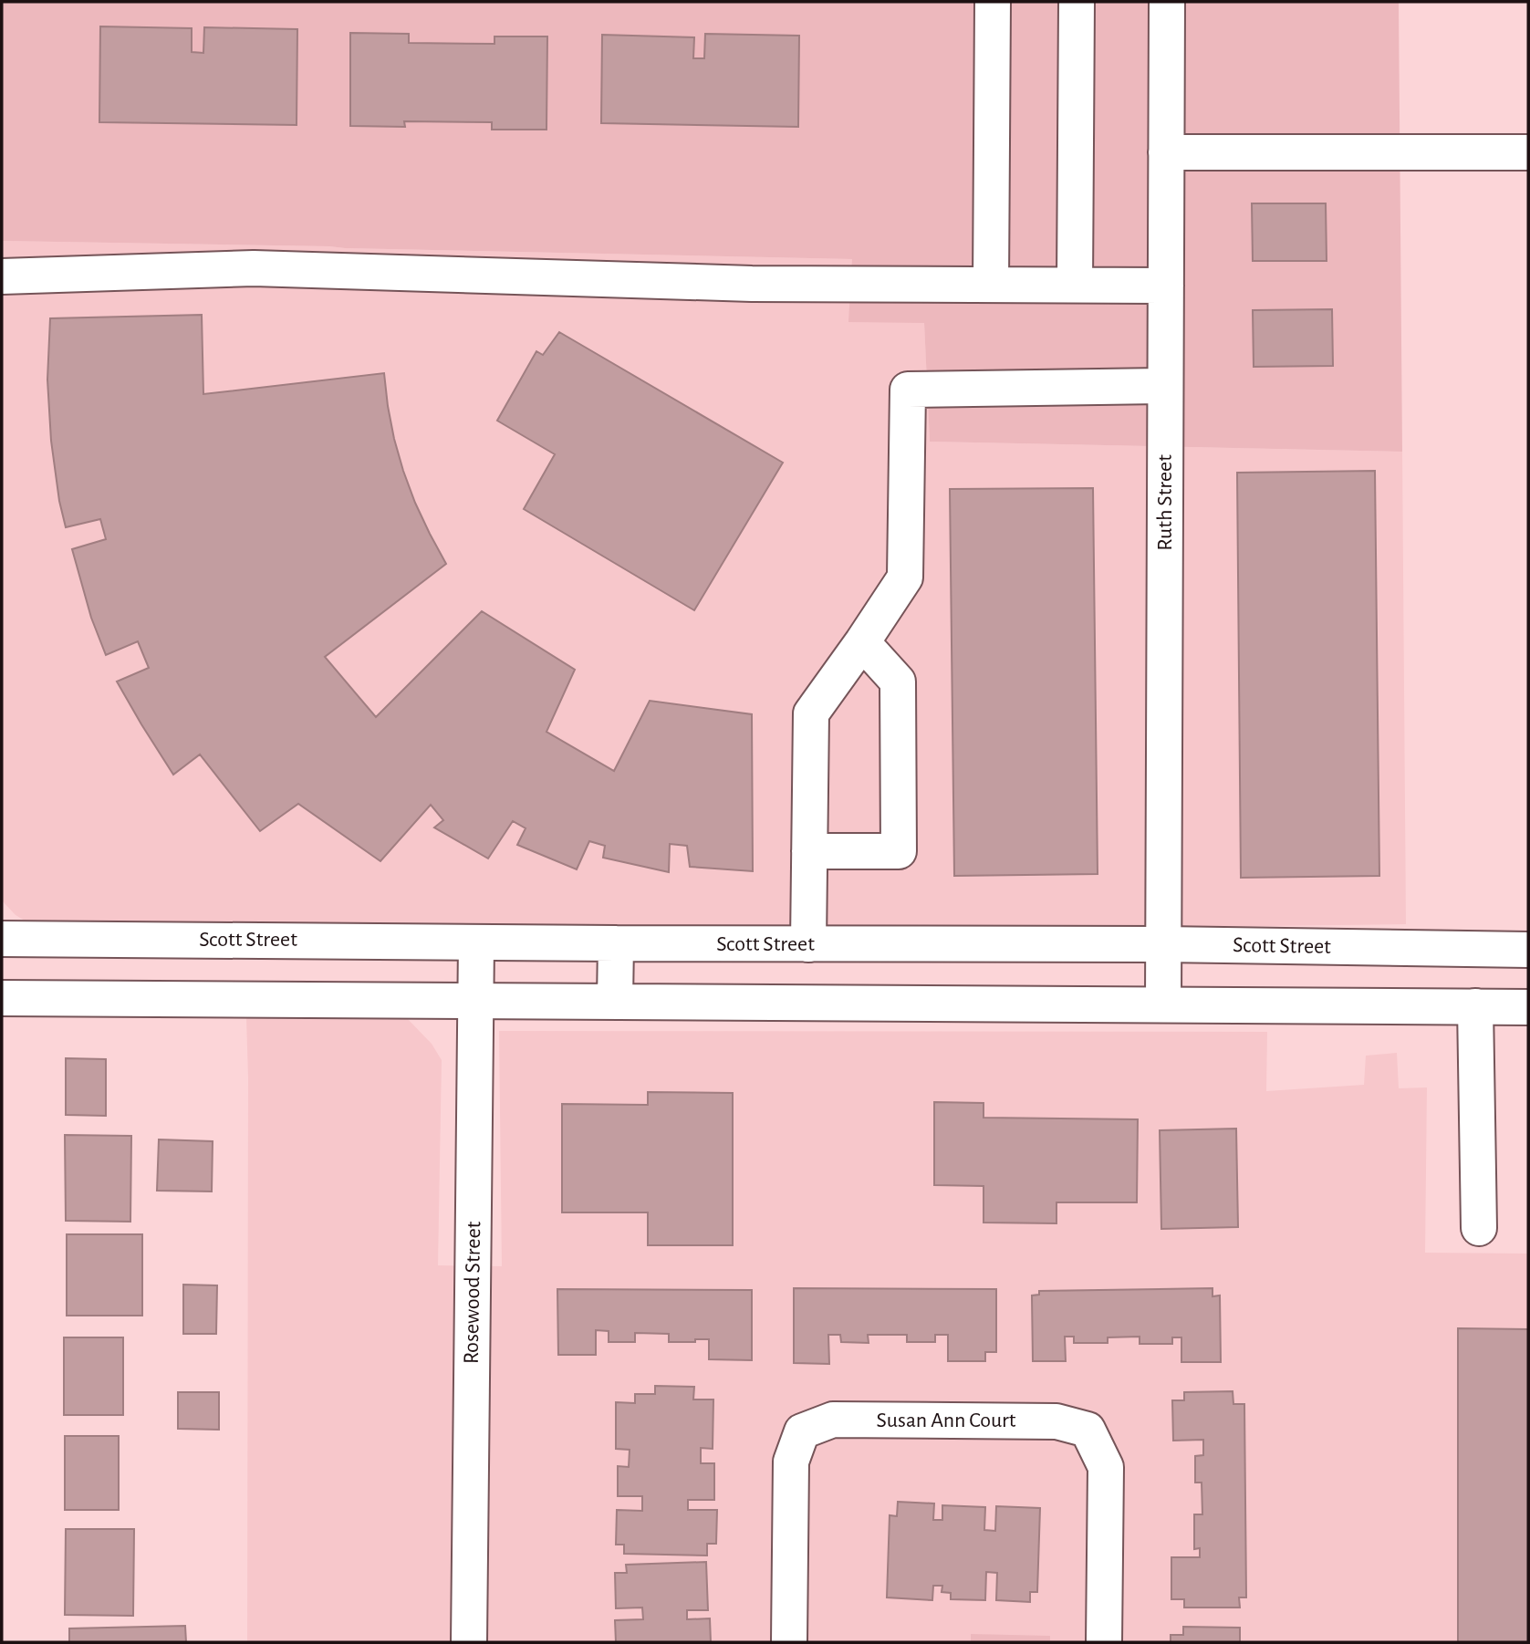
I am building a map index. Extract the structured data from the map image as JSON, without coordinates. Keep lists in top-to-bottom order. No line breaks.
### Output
{"streets":{"main road":["Ruth Street","Scott Street","Rosewood Street","Susan Ann Court"]},"crossings":[["Ruth Street","Scott Street"],["Scott Street","Rosewood Street"]]}
